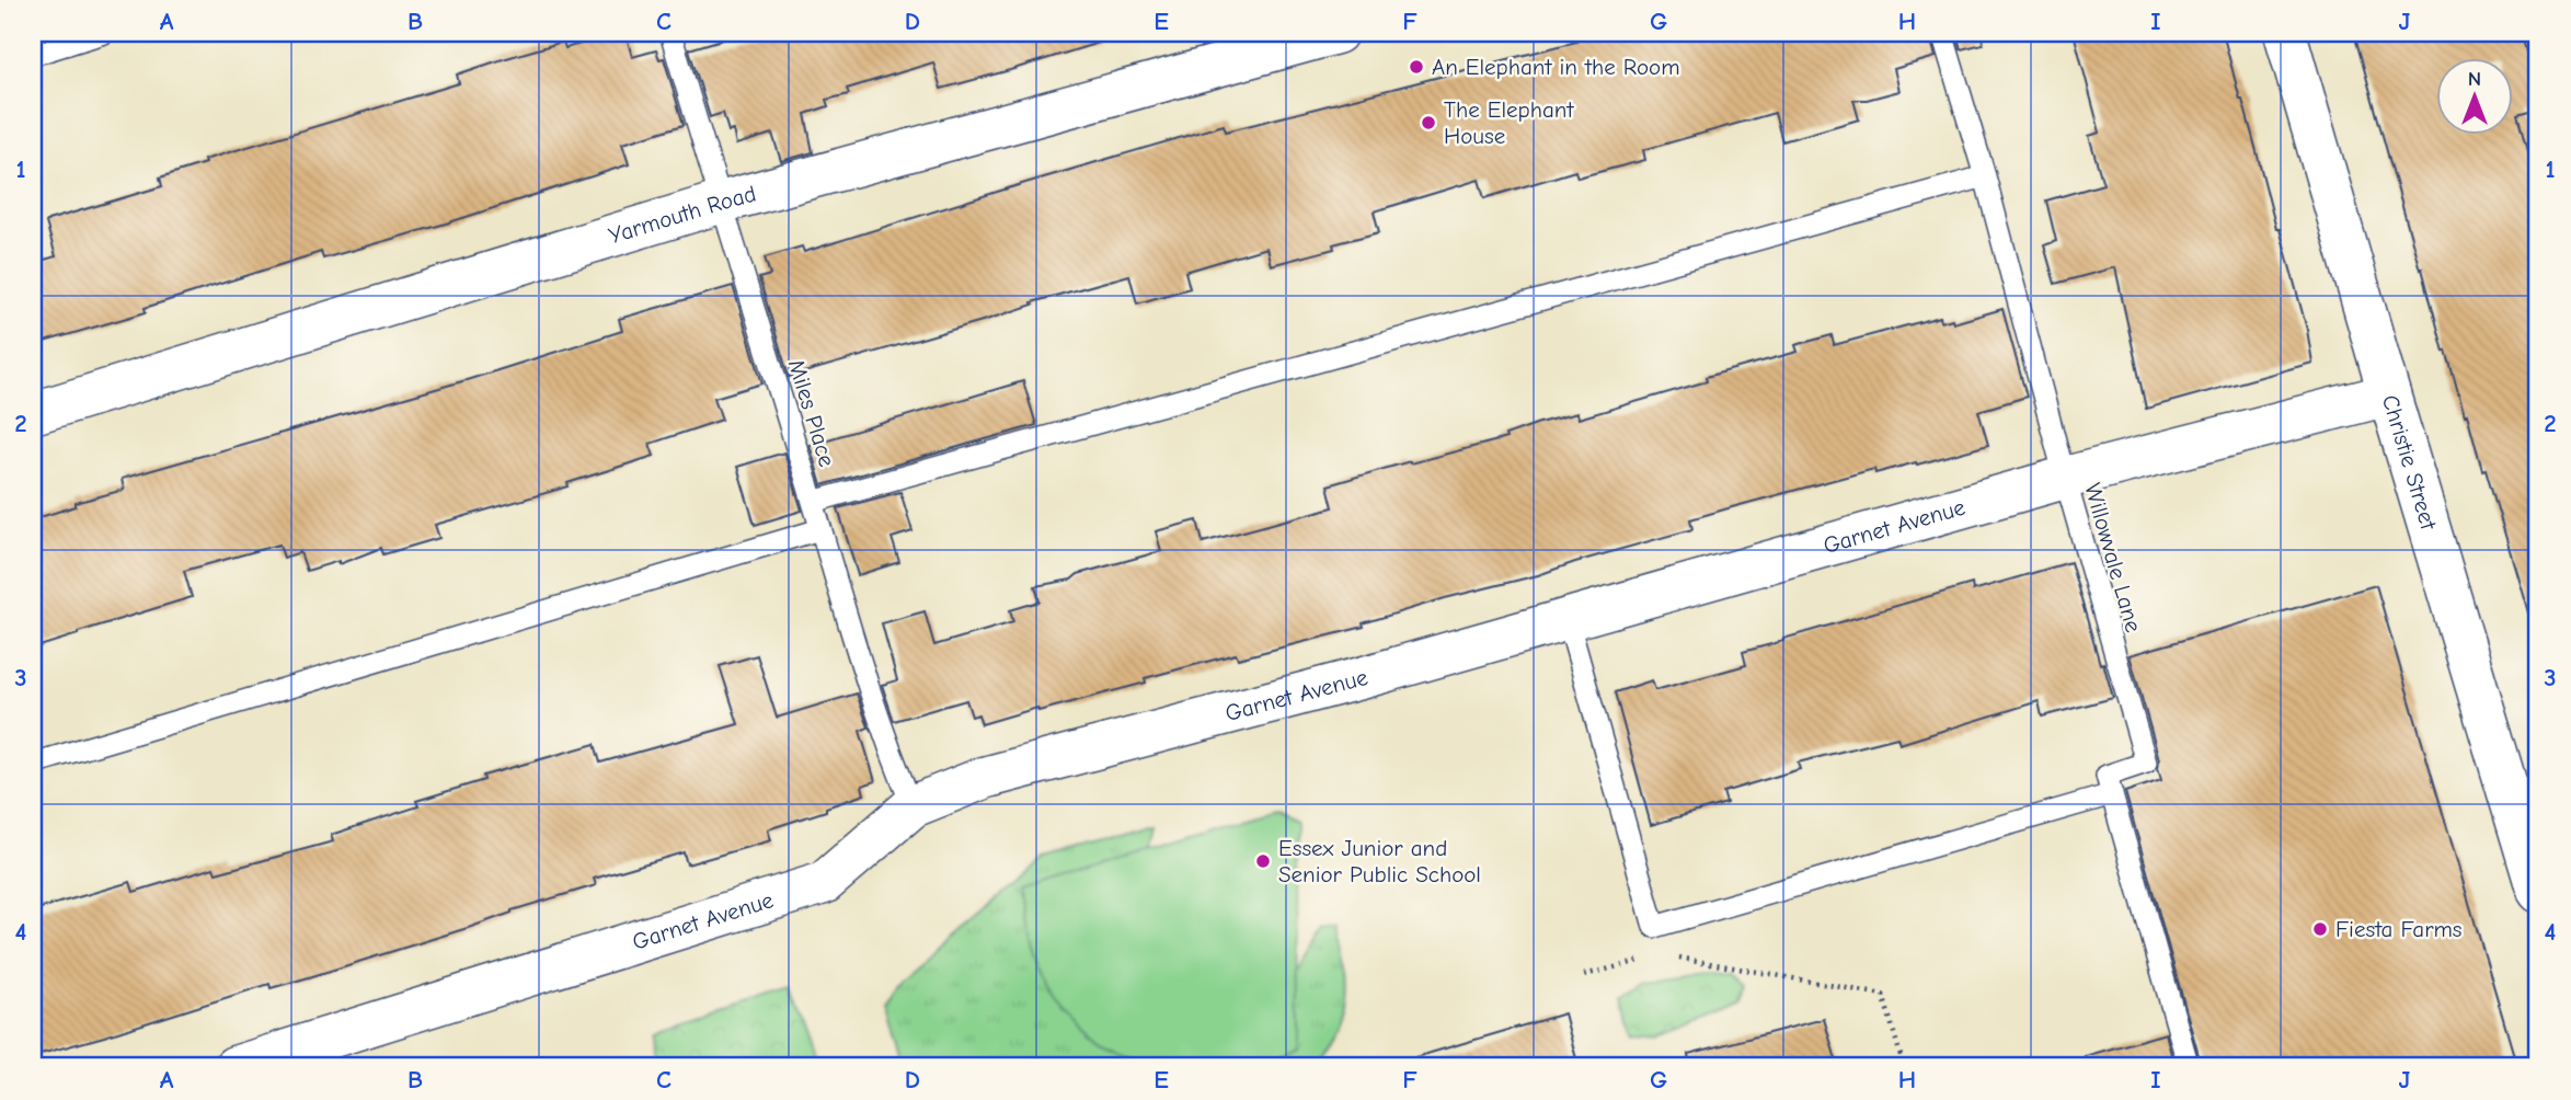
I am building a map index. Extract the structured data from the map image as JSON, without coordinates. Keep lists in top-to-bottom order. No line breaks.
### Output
{"streets":{"street":["Yarmouth Road","Christie Street","Garnet Avenue"],"lane":["Miles Place","Willowvale Lane"]},"crossings":[["Yarmouth Road","Miles Place"],["Miles Place","Garnet Avenue"],["Christie Street","Garnet Avenue"],["Garnet Avenue","Willowvale Lane"]],"places":["An Elephant in the Room","The Elephant House","Essex Junior and Senior Public School","Fiesta Farms"],"north":"top","grid":{"columns":["A","B","C","D","E","F","G","H","I","J"],"rows":["1","2","3","4"]}}
